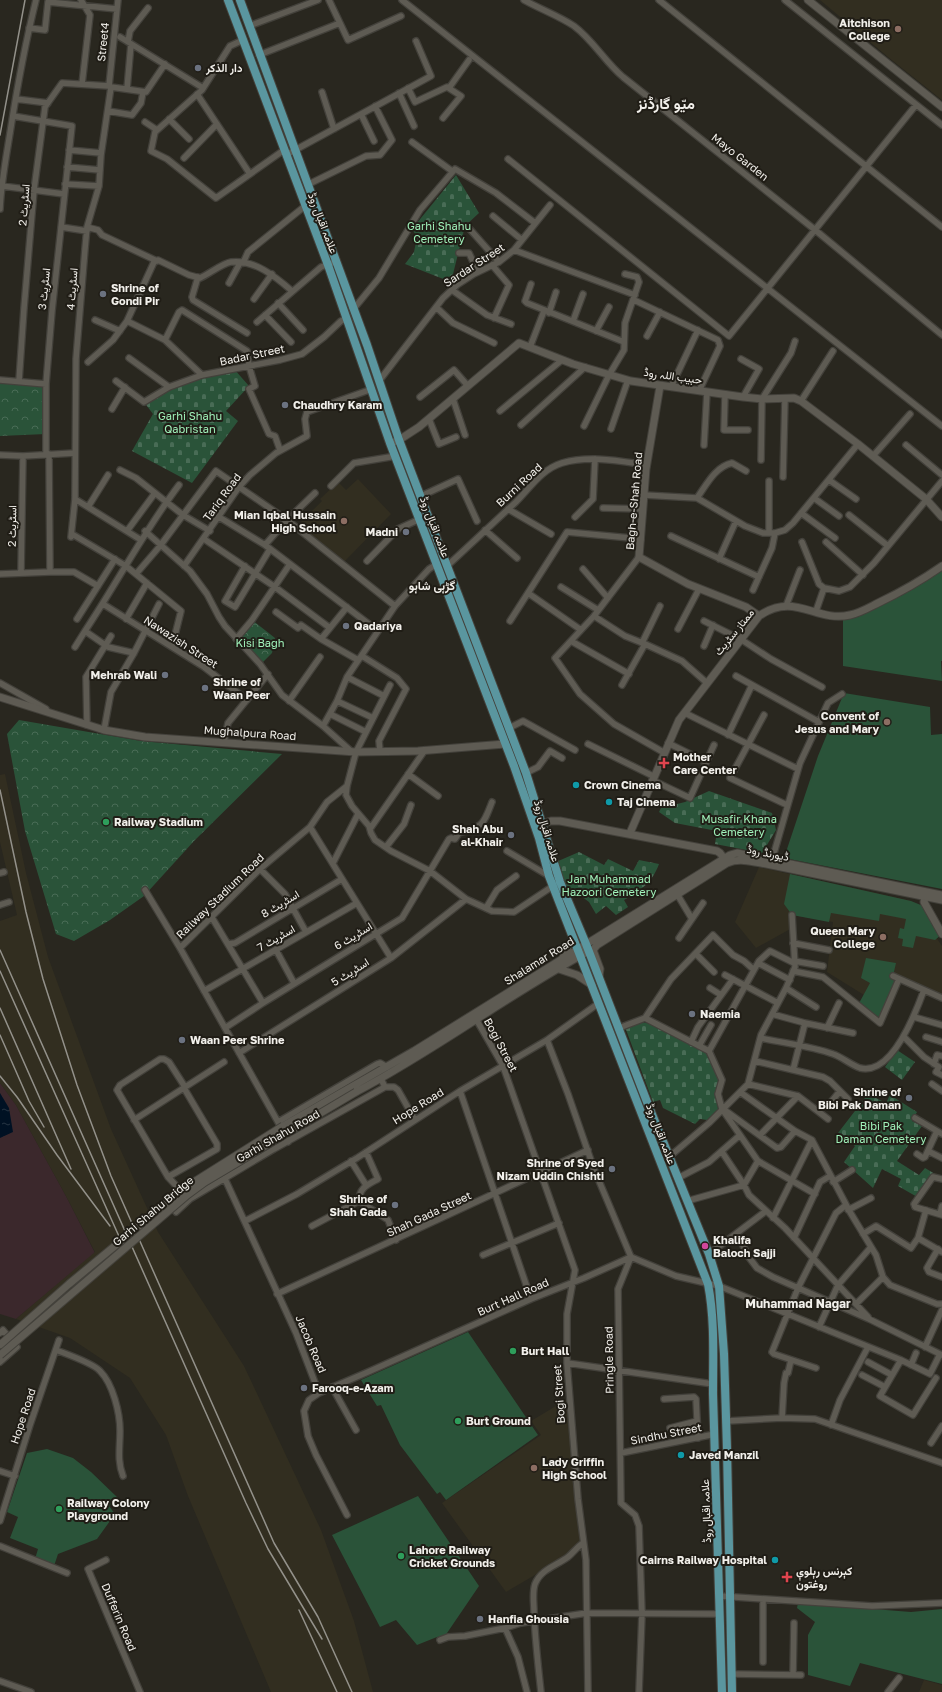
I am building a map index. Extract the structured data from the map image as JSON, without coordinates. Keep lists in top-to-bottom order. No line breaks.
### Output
{"streets":{"main road":["علامہ اقبال روڈ","حبیب اللہ روڈ","Bagh-e-Shah Road","ممتاز سٹریٹ","Mughalpura Road","ڈیورنڈ روڈ","Shalamar Road","Garhi Shahu Bridge"],"street":["Street4","Mayo Garden","اسٹریٹ 2","Sardar Street","اسٹریٹ 3","اسٹریٹ 4","Badar Street","Burni Road","Tariq Road","Nawazish Street","Railway Stadium Road","اسٹریٹ 8","اسٹریٹ 6","اسٹریٹ 7","اسٹریٹ 5","Bogi Street","Hope Road","Garhi Shahu Road","Shah Gada Street","Burt Hall Road","Jacob Road","Pringle Road","Sindhu Street","Dufferin Road"]},"crossings":[["Street4","اسٹریٹ 2"],["Street4","اسٹریٹ 4"],["اسٹریٹ 2","اسٹریٹ 3"],["اسٹریٹ 2","اسٹریٹ 4"],["علامہ اقبال روڈ","Sardar Street"],["علامہ اقبال روڈ","Badar Street"],["علامہ اقبال روڈ","حبیب اللہ روڈ"],["علامہ اقبال روڈ","Burni Road"],["علامہ اقبال روڈ","Tariq Road"],["علامہ اقبال روڈ","Mughalpura Road"],["علامہ اقبال روڈ","ڈیورنڈ روڈ"],["علامہ اقبال روڈ","Shalamar Road"],["علامہ اقبال روڈ","Hope Road"],["علامہ اقبال روڈ","Sindhu Street"],["حبیب اللہ روڈ","Bagh-e-Shah Road"],["Burni Road","Bagh-e-Shah Road"],["Bagh-e-Shah Road","ممتاز سٹریٹ"],["ڈیورنڈ روڈ","Shalamar Road"],["Railway Stadium Road","اسٹریٹ 6"],["Railway Stadium Road","اسٹریٹ 7"],["Railway Stadium Road","اسٹریٹ 5"],["Railway Stadium Road","Garhi Shahu Road"],["Railway Stadium Road","Garhi Shahu Bridge"],["Shalamar Road","Bogi Street"],["Shalamar Road","Garhi Shahu Bridge"],["Bogi Street","Hope Road"],["Bogi Street","Shah Gada Street"],["Bogi Street","Burt Hall Road"],["Hope Road","Jacob Road"],["Garhi Shahu Road","Jacob Road"],["Shah Gada Street","Jacob Road"],["Burt Hall Road","Jacob Road"],["Burt Hall Road","Pringle Road"],["Pringle Road","Sindhu Street"]],"districts":["میّو گارڈنز","گڑہی شاہو","Muhammad Nagar"],"parks":["Garhi Shahu Cemetery","Garhi Shahu Qabristan","Kisi Bagh","Musafir Khana Cemetery","Jan Muhammad Hazoori Cemetery","Bibi Pak Daman Cemetery"],"places":{"other":["Aitchison College","دار الذکر","Shrine of Gondi Pir","Chaudhry Karam","Mian Iqbal Hussain High School","Madni","Qadariya","Mehrab Wali","Shrine of Waan Peer","Convent of Jesus and Mary","Crown Cinema","Taj Cinema","Railway Stadium","Shah Abu al-Khair","Queen Mary College","Naemia","Waan Peer Shrine","Shrine of Bibi Pak Daman","Shrine of Syed Nizam Uddin Chishti","Shrine of Shah Gada","Khalifa Baloch Sajji","Burt Hall","Farooq-e-Azam","Burt Ground","Javed Manzil","Lady Griffin High School","Railway Colony Playground","Lahore Railway Cricket Grounds","Cairns Railway Hospital","Hanfia Ghousia"],"health":["Mother Care Center","کېرنس رېلوې روغتون"]}}
